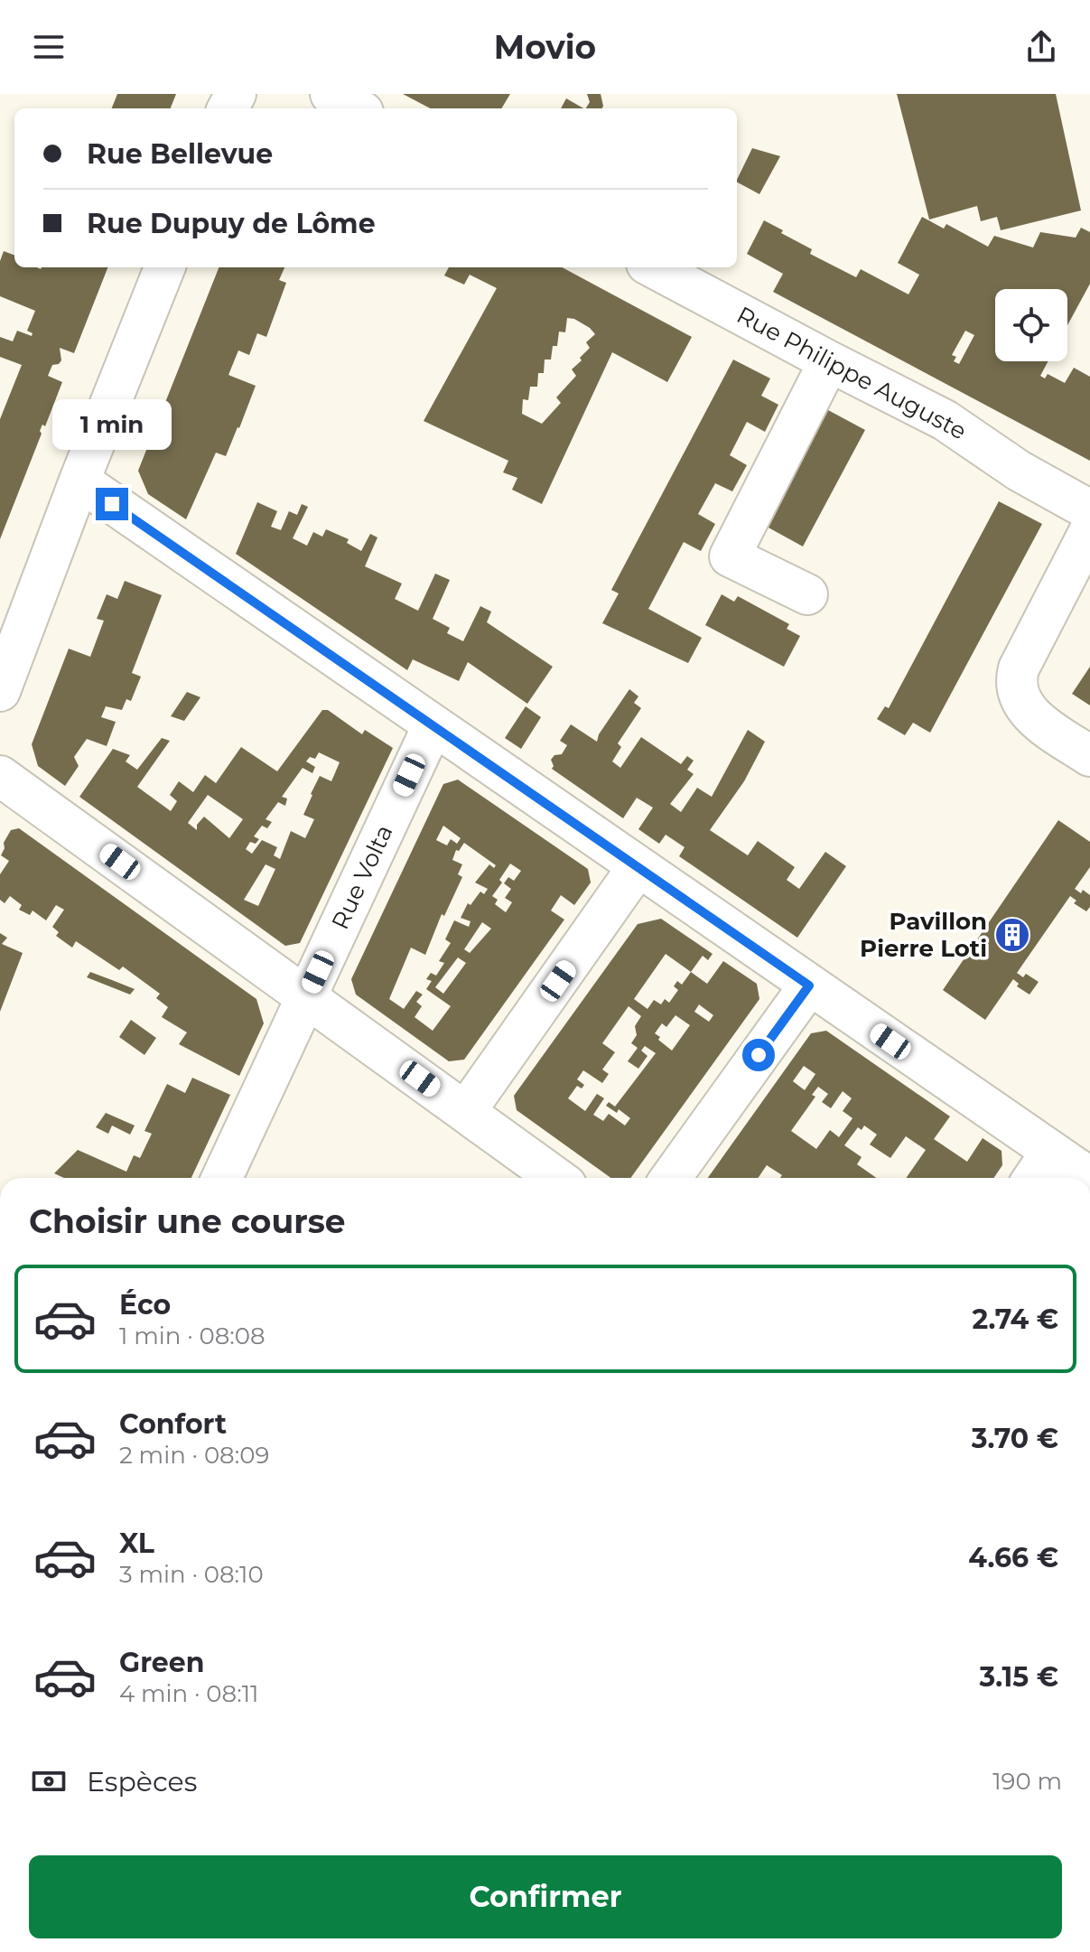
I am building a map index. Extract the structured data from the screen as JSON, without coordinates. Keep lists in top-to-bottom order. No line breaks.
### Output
{"streets":{"street":["Rue Philippe Auguste","Rue Volta"]},"places":{"building":["Pavillon Pierre Loti"]},"page":{"header":"Movio","banner":["Rue Bellevue","Rue Dupuy de Lôme"],"bubble":"1 min","heading":"Choisir une course","list":[{"name":"Éco","note":"1 min · 08:08","value":"2.74 €"},{"name":"Confort","note":"2 min · 08:09","value":"3.70 €"},{"name":"XL","note":"3 min · 08:10","value":"4.66 €"},{"name":"Green","note":"4 min · 08:11","value":"3.15 €"}],"pay":["Espèces","190 m"],"buttons":"Confirmer"}}
